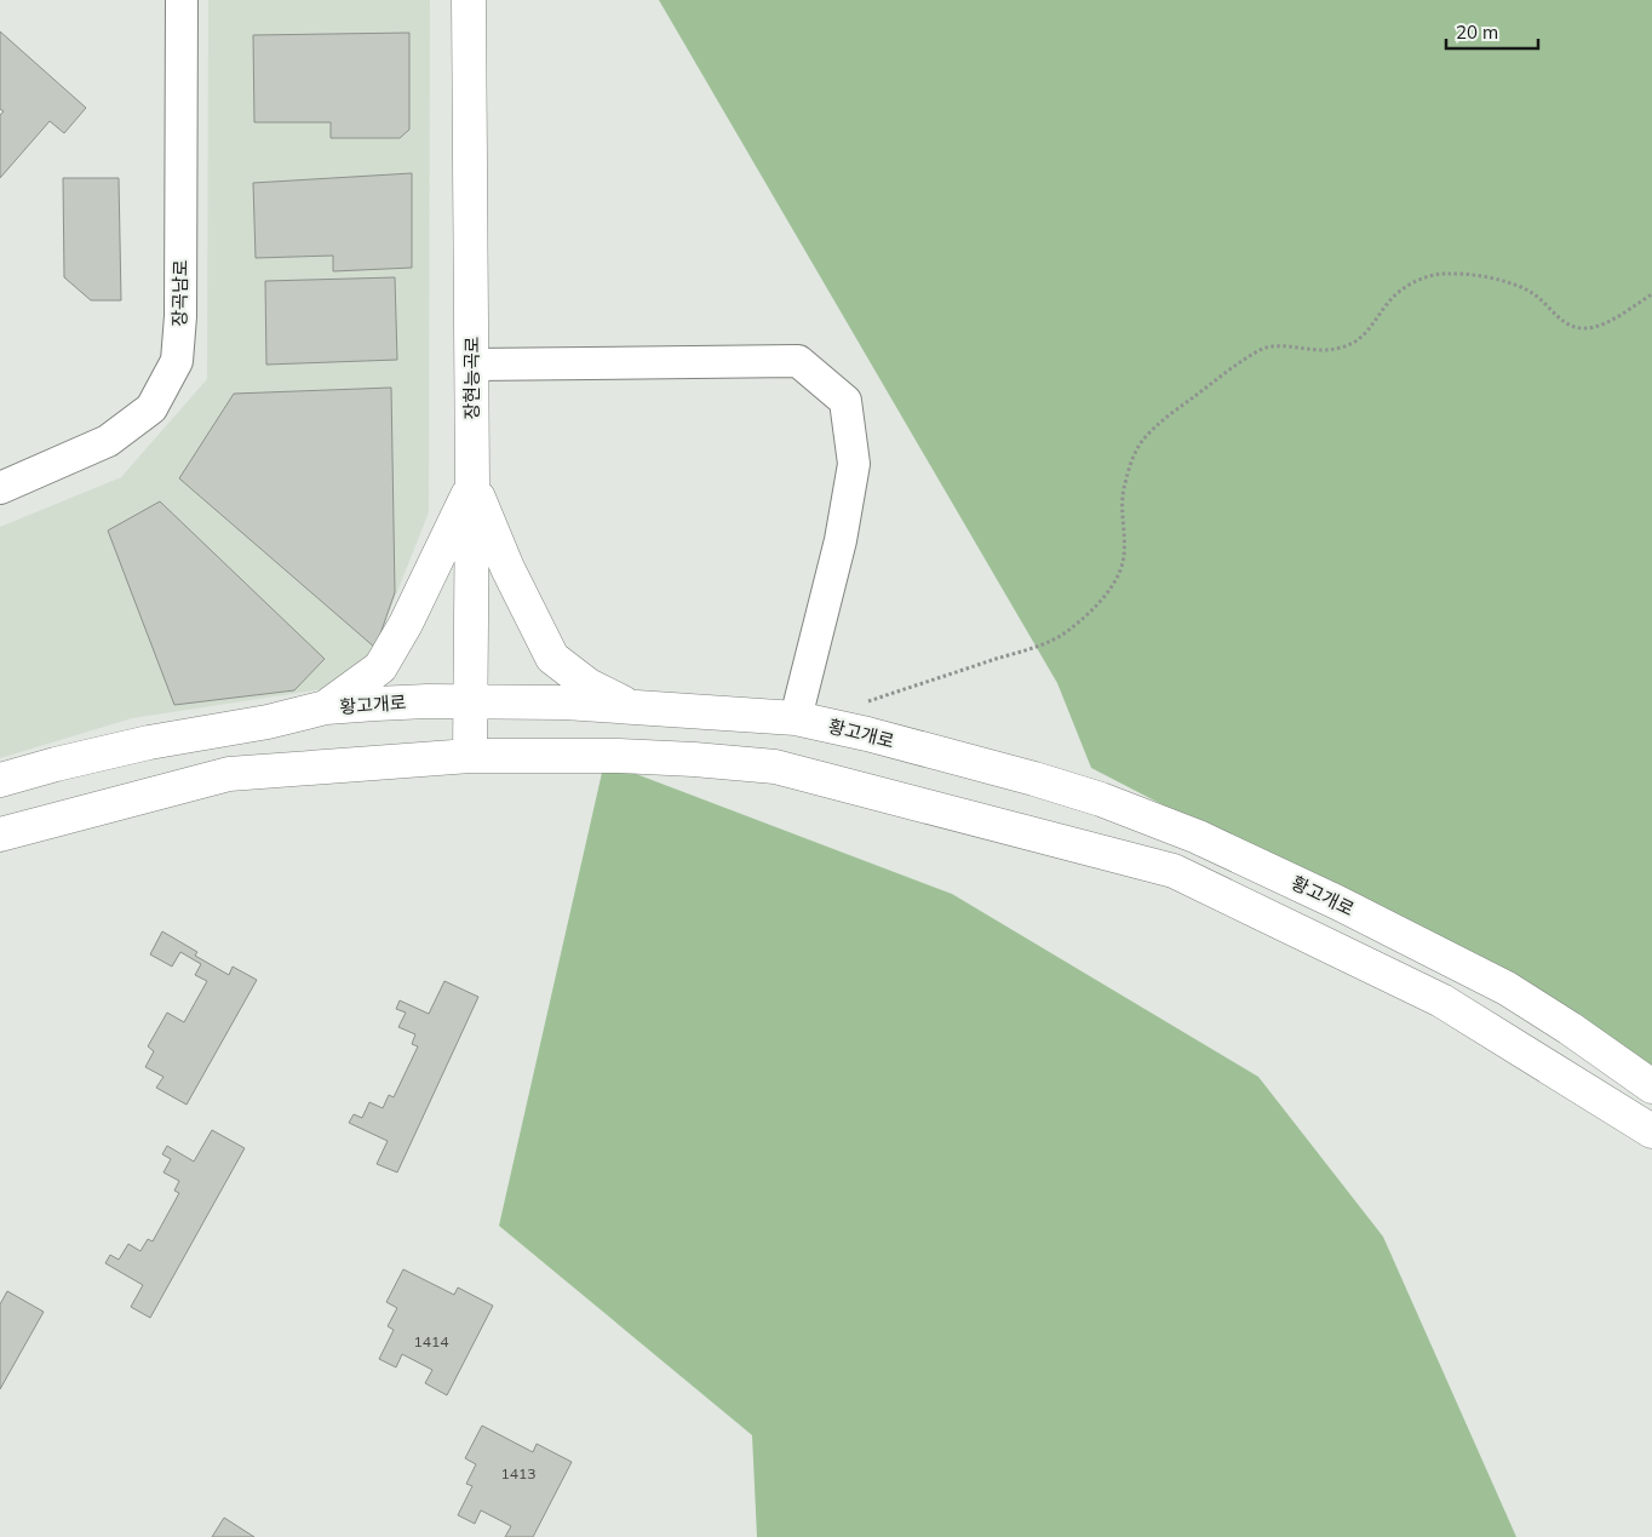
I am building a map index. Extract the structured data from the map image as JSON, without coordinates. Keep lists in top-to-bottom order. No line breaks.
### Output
{"streets":{"main road":["장현능곡로","황고개로"],"street":["장곡남로"]},"crossings":[["장현능곡로","황고개로"]],"house_numbers":["1414","1413"],"scale_bar":"20 m"}
